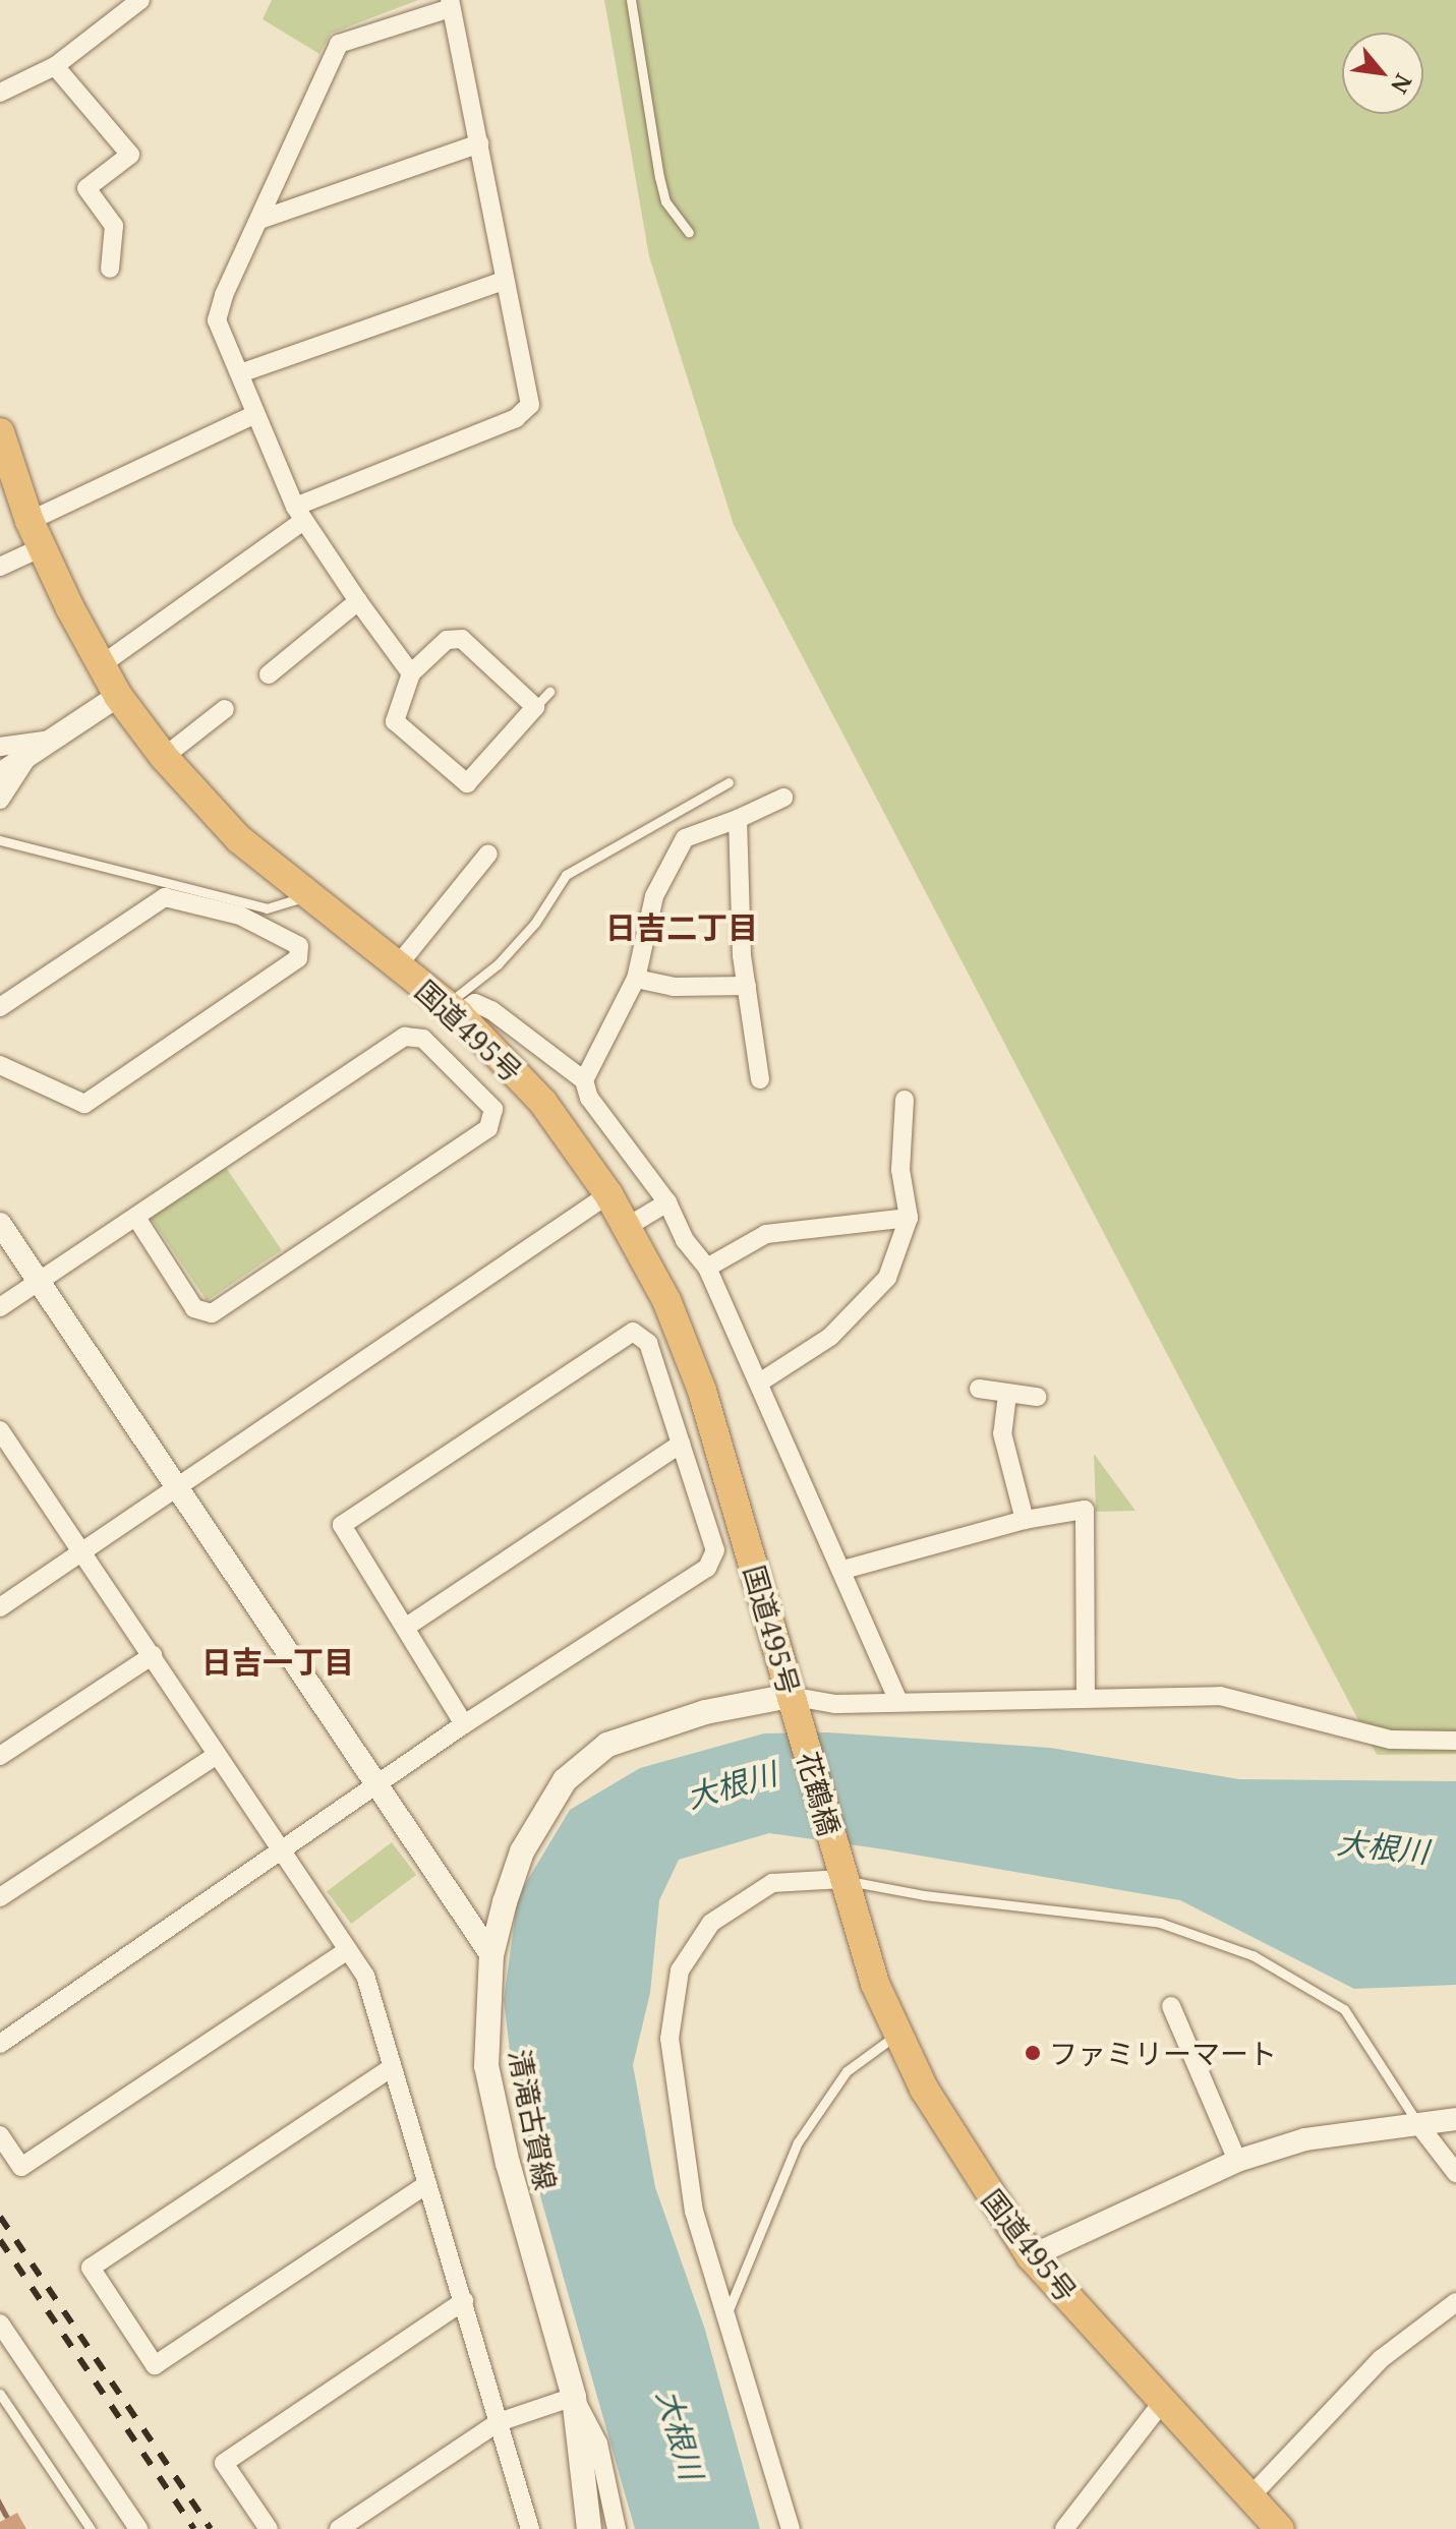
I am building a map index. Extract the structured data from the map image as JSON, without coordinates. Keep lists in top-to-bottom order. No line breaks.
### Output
{"streets":{"highway":["国道495号","花鶴橋"],"main road":["清滝古賀線"]},"crossings":[["国道495号","花鶴橋"],["国道495号","清滝古賀線"],["花鶴橋","清滝古賀線"]],"districts":["日吉二丁目","日吉一丁目"],"water":["大根川"],"places":["ファミリーマート"],"north":"bottom right"}
